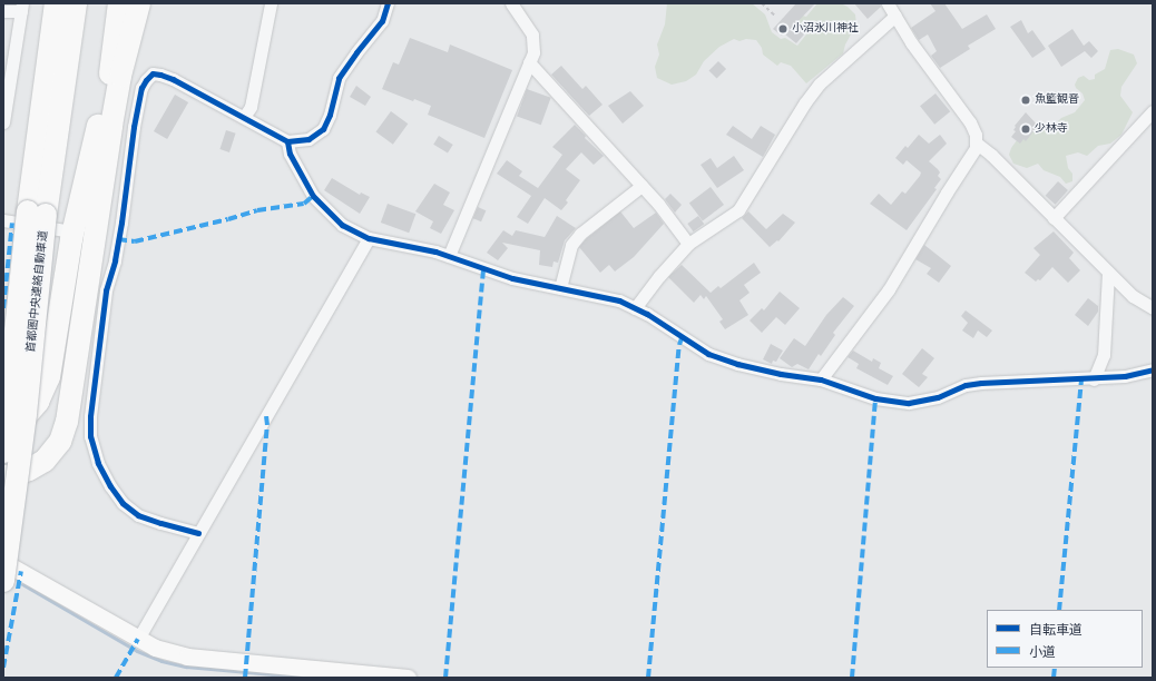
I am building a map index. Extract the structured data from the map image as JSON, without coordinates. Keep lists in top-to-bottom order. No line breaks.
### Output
{"streets":{"highway":["首都圏中央連絡自動車道"]},"places":["小沼氷川神社","魚籃観音","少林寺"],"legend":["自転車道","小道"]}
